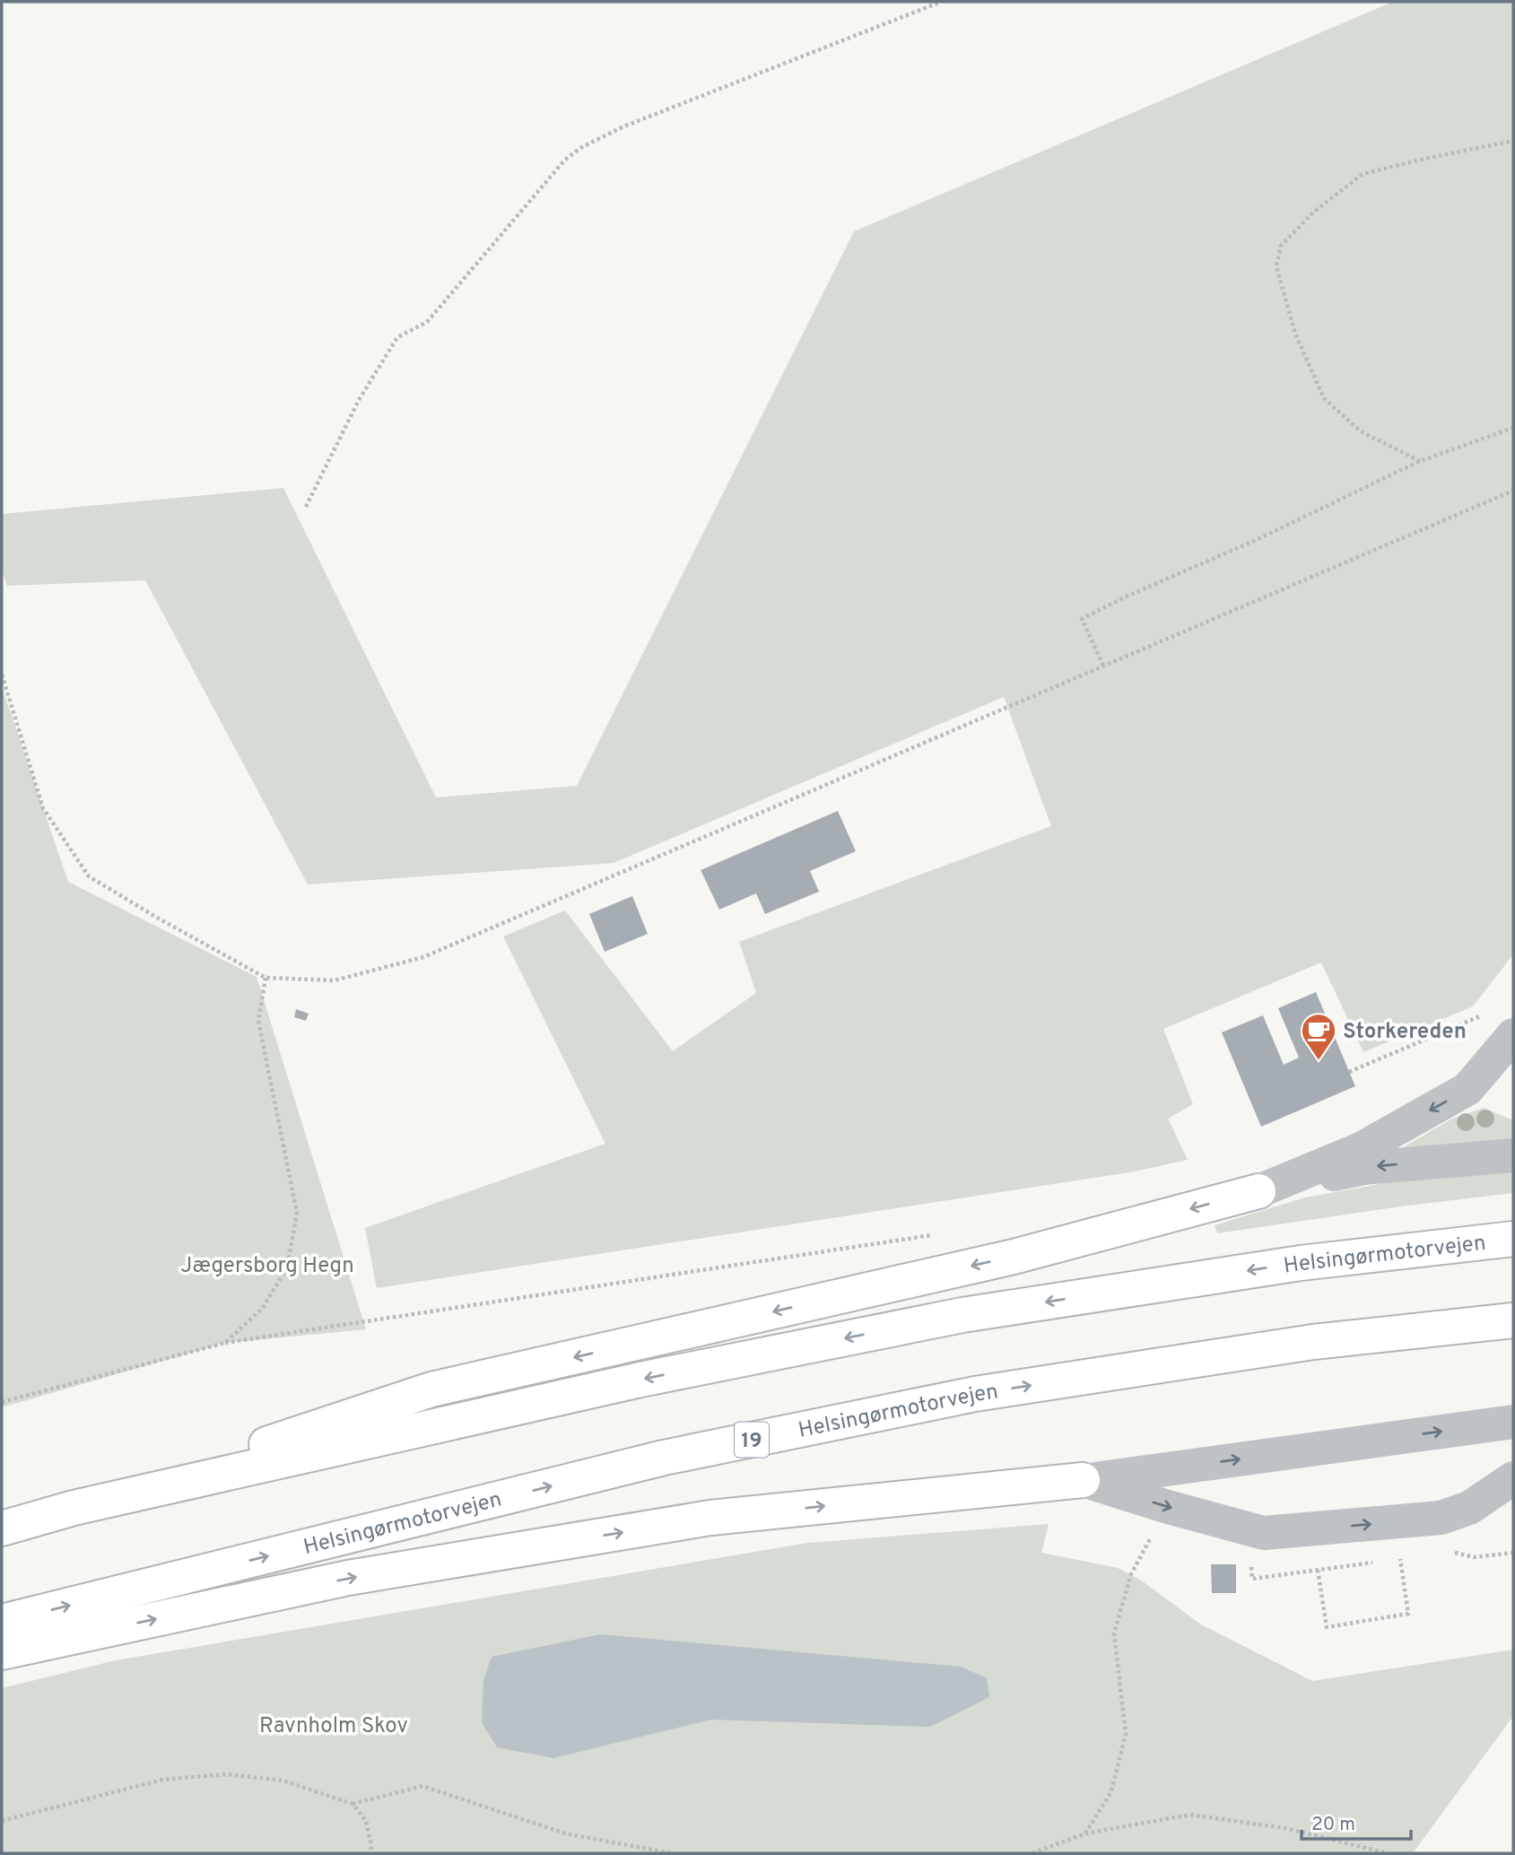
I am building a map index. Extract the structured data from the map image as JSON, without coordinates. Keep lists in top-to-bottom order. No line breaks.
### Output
{"streets":{"highway":["Helsingørmotorvejen","19"]},"parks":["Jægersborg Hegn","Ravnholm Skov"],"places":{"cafe":["Storkereden"]},"scale_bar":"20 m"}
